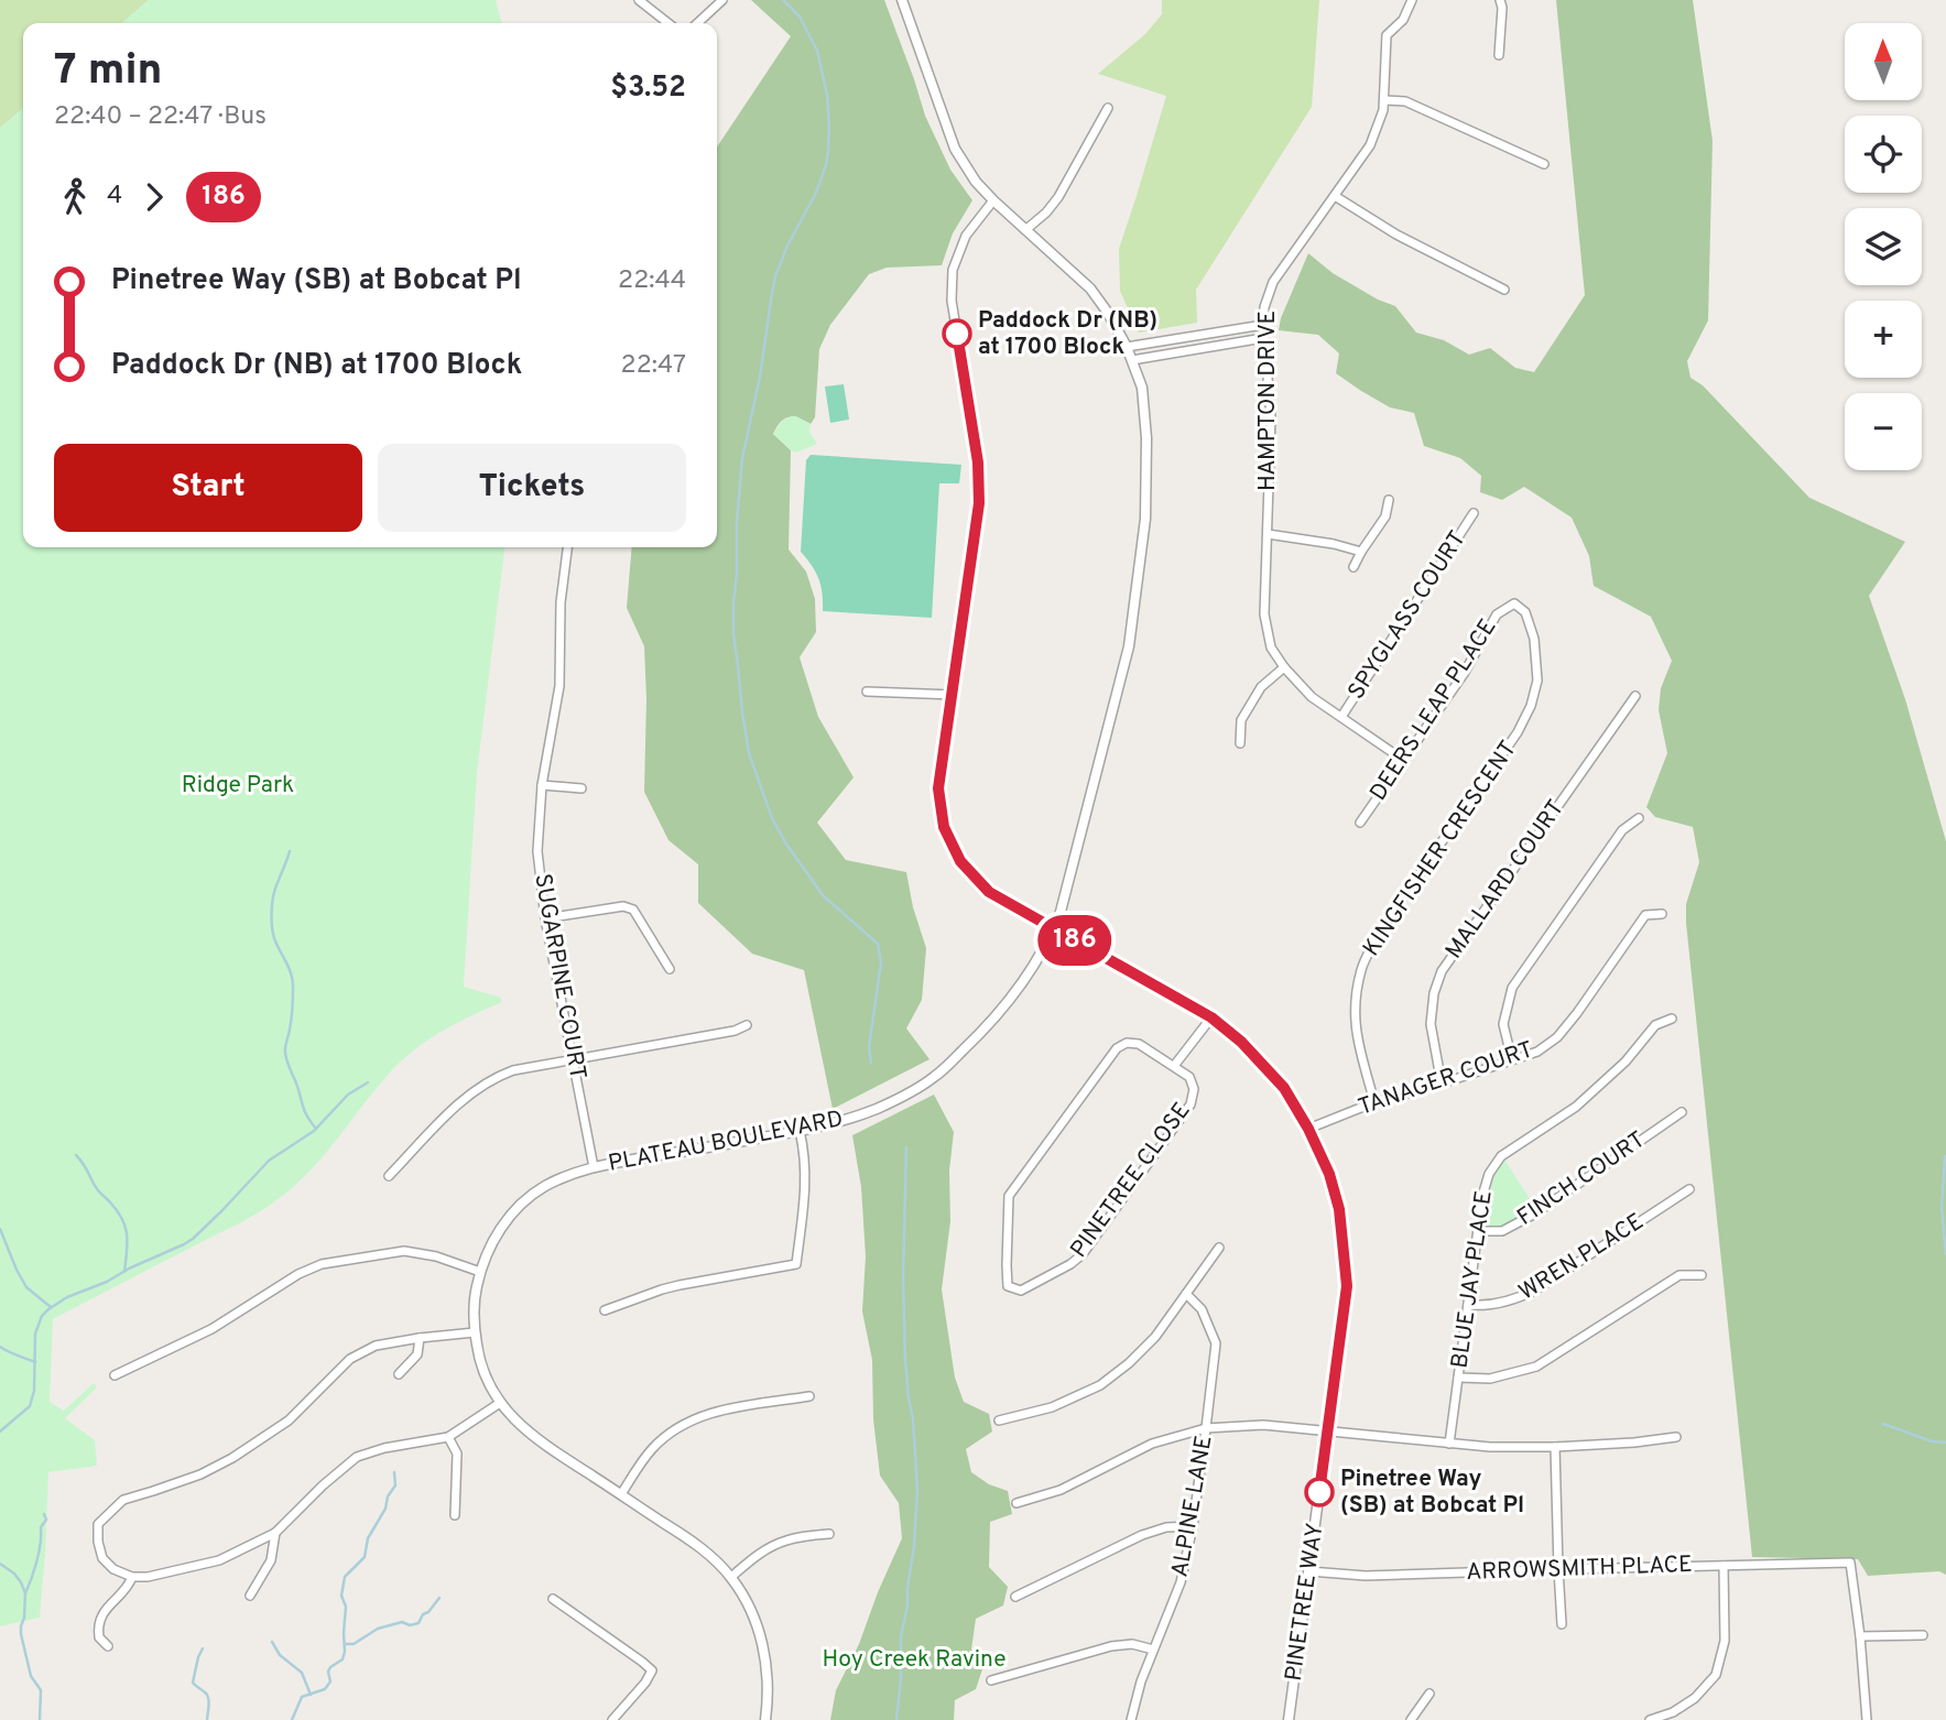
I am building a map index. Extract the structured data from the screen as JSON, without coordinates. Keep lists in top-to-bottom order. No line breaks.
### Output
{"streets":{"street":["HAMPTON DRIVE","SPYGLASS COURT","DEERS LEAP PLACE","KINGFISHER CRESCENT","MALLARD COURT","SUGARPINE COURT","TANAGER COURT","PLATEAU BOULEVARD","FINCH COURT","PINETREE CLOSE","WREN PLACE","BLUE JAY PLACE","ALPINE LANE","ARROWSMITH PLACE","PINETREE WAY"]},"crossings":[["HAMPTON DRIVE","SPYGLASS COURT"],["HAMPTON DRIVE","DEERS LEAP PLACE"],["DEERS LEAP PLACE","KINGFISHER CRESCENT"],["KINGFISHER CRESCENT","TANAGER COURT"],["MALLARD COURT","TANAGER COURT"],["SUGARPINE COURT","PLATEAU BOULEVARD"],["TANAGER COURT","PINETREE WAY"],["PLATEAU BOULEVARD","PINETREE WAY"],["FINCH COURT","BLUE JAY PLACE"],["PINETREE CLOSE","PINETREE WAY"],["WREN PLACE","BLUE JAY PLACE"],["ARROWSMITH PLACE","PINETREE WAY"]],"parks":["Ridge Park","Hoy Creek Ravine"],"places":["Paddock Dr (NB) at 1700 Block","Pinetree Way (SB) at Bobcat Pl"],"lines":["bus line 186"],"north":"top","page":{"on_map":"186","map_buttons":["+","−"],"heading":["7 min","22:40 – 22:47 · Bus","$3.52"],"legs":["4","186"],"list":[{"name":"Pinetree Way (SB) at Bobcat Pl","value":"22:44"},{"name":"Paddock Dr (NB) at 1700 Block","value":"22:47"}],"buttons":["Start","Tickets"]}}
